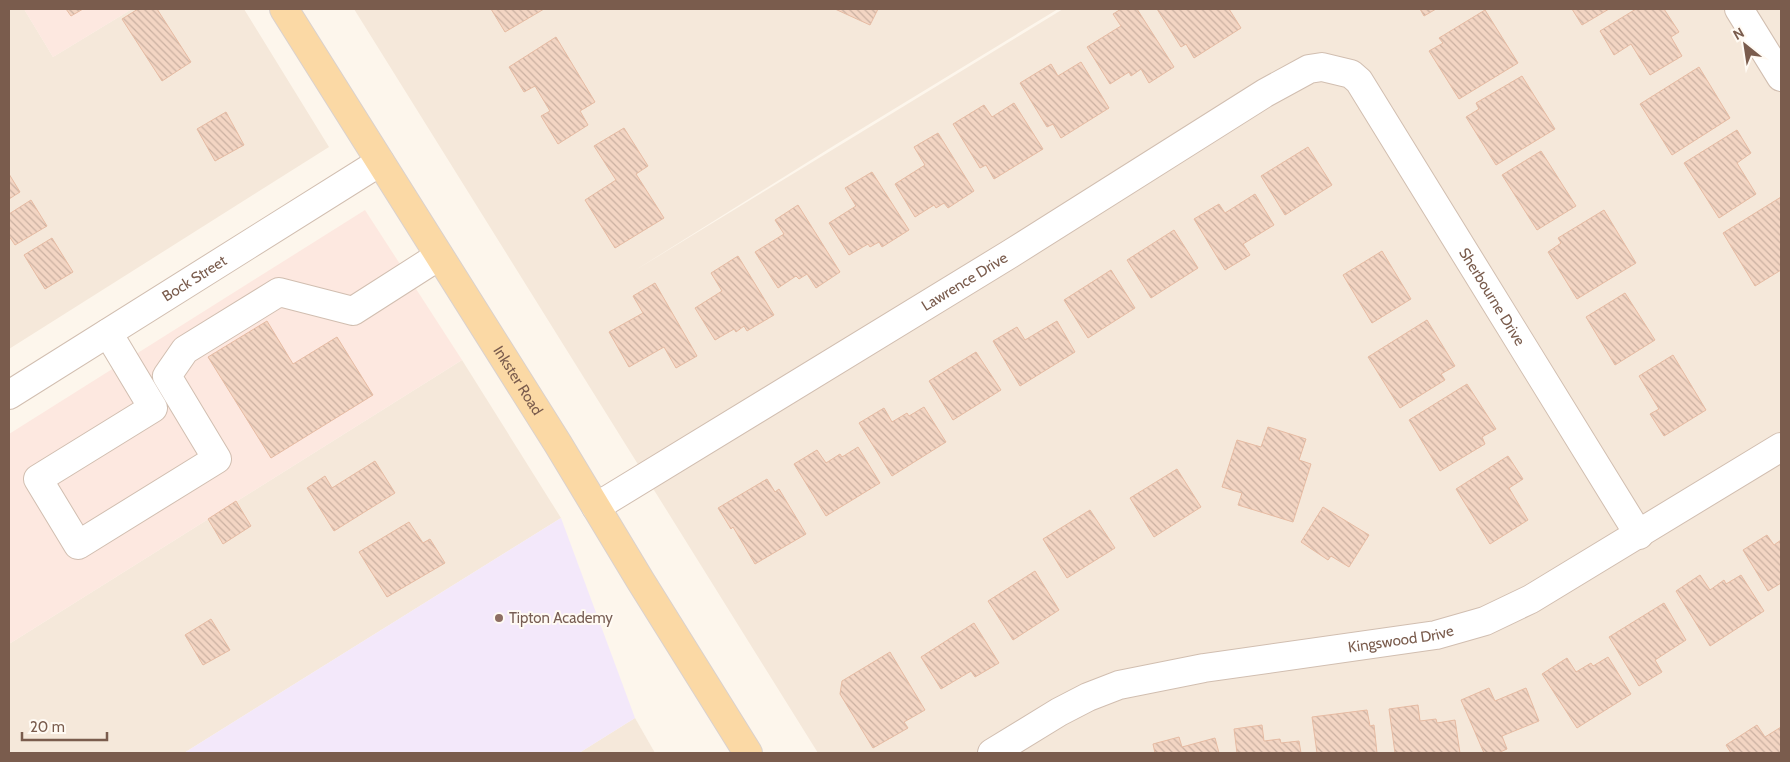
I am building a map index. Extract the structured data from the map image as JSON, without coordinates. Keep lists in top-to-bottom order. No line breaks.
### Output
{"streets":{"main road":["Inkster Road"],"street":["Bock Street","Lawrence Drive","Sherbourne Drive","Kingswood Drive"]},"crossings":[["Bock Street","Inkster Road"],["Lawrence Drive","Sherbourne Drive"],["Lawrence Drive","Inkster Road"],["Sherbourne Drive","Kingswood Drive"]],"places":["Tipton Academy"],"scale_bar":"20 m","north":"top left"}
